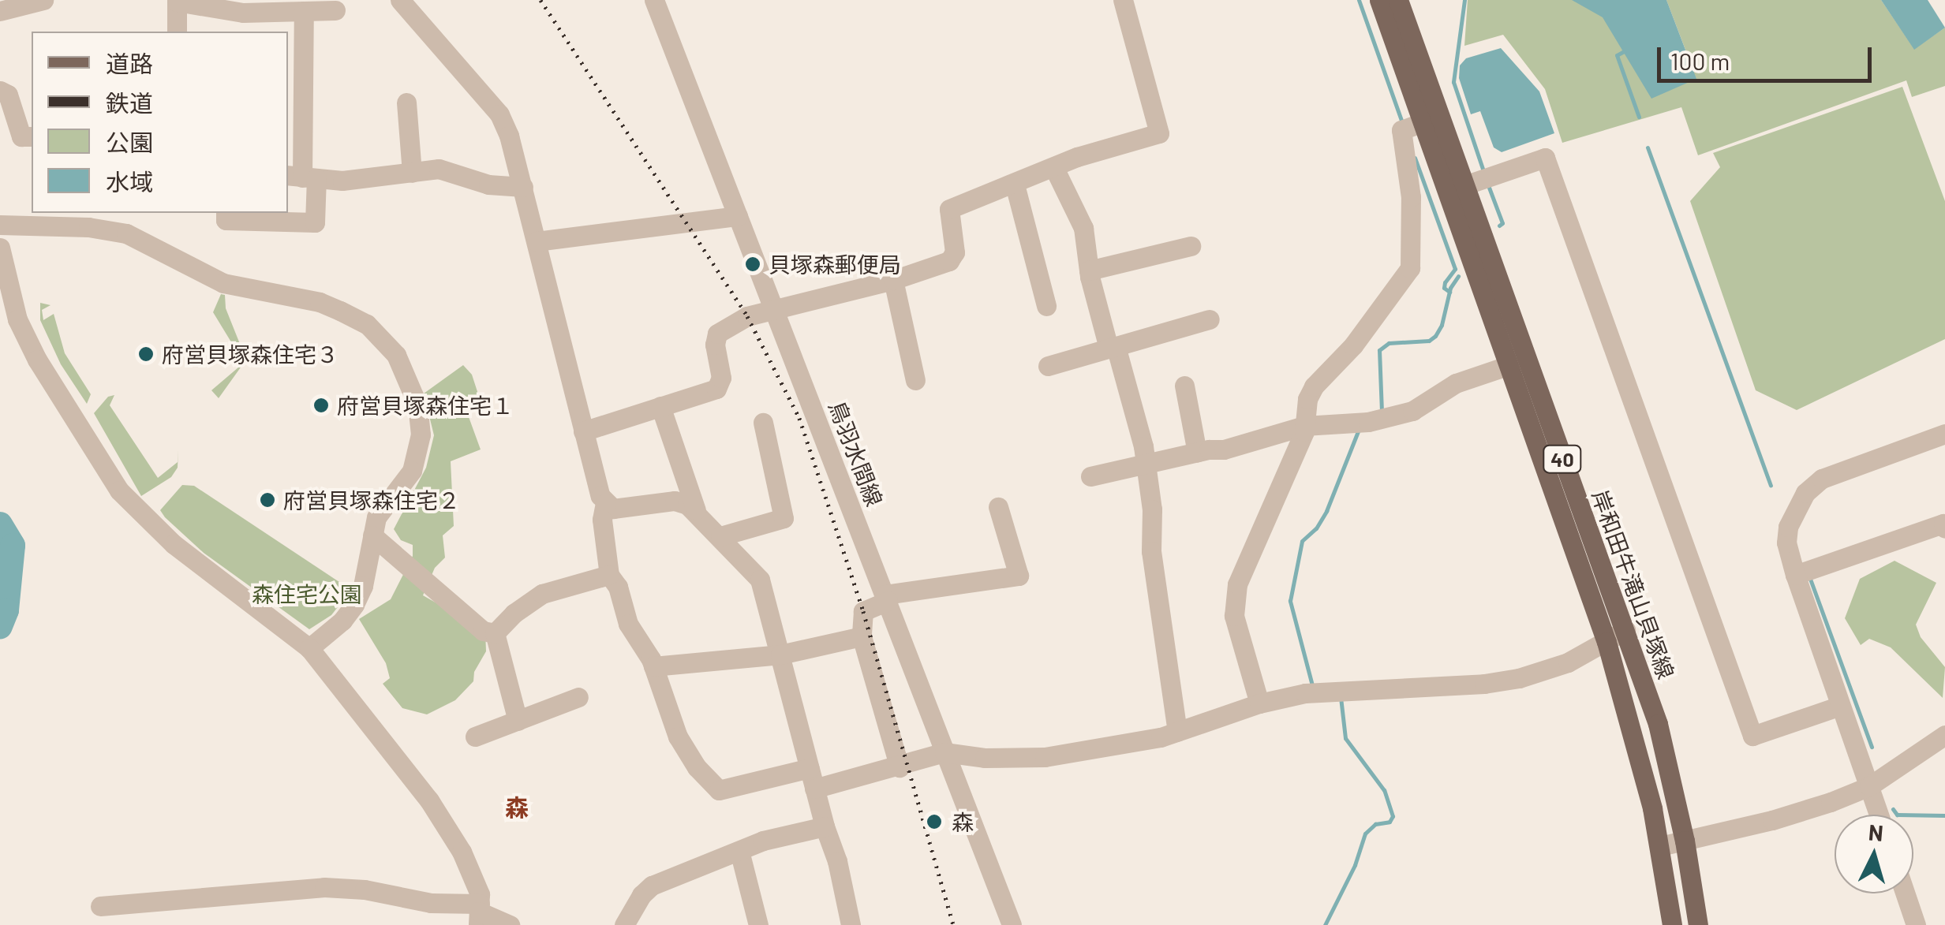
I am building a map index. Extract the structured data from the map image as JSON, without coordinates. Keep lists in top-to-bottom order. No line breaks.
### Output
{"streets":{"main road":["40","岸和田牛滝山貝塚線"],"street":["鳥羽水間線"]},"districts":["森"],"parks":["森住宅公園"],"places":["貝塚森郵便局","府営貝塚森住宅３","府営貝塚森住宅１","府営貝塚森住宅２","森"],"legend":["道路","鉄道","公園","水域"],"scale_bar":"100 m","north":"top"}
